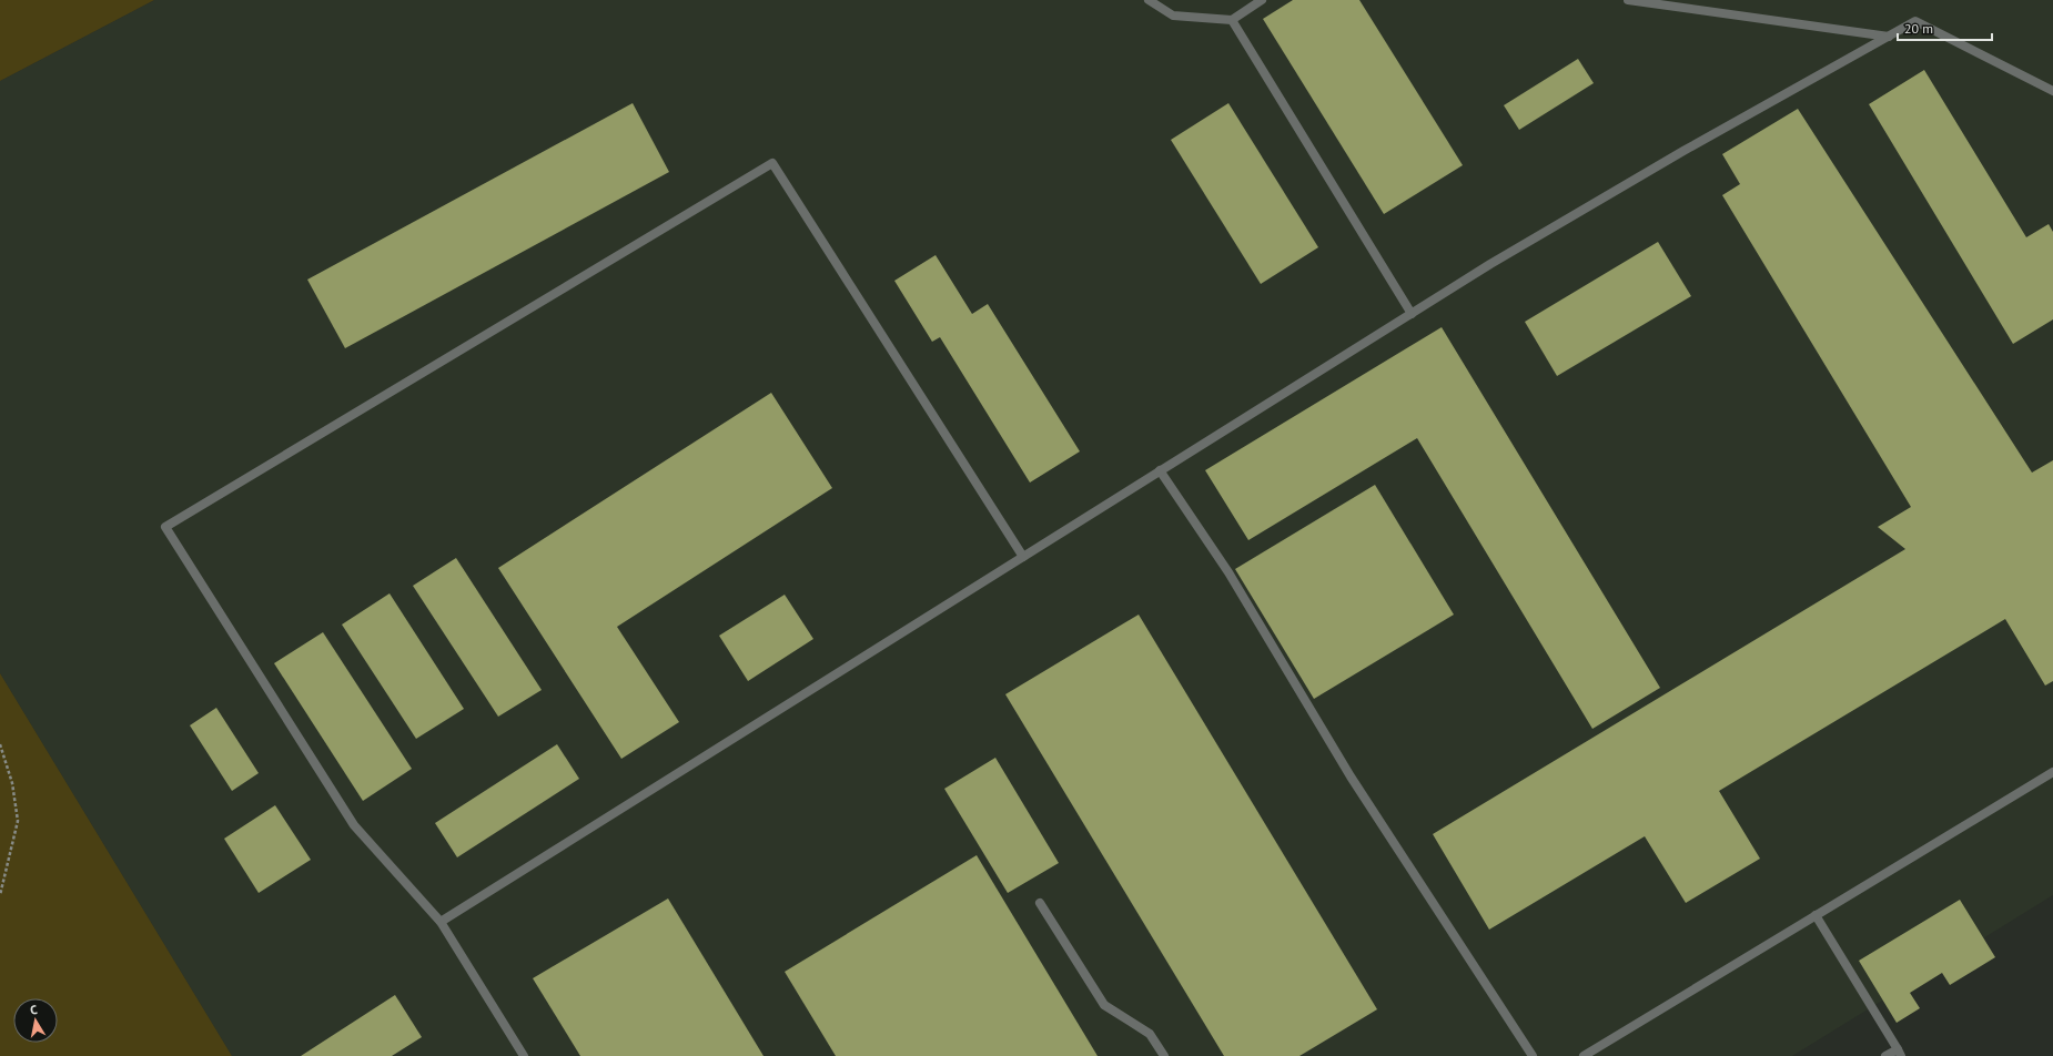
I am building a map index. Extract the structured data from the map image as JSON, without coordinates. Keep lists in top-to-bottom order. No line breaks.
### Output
{"scale_bar":"20 m","north":"top"}
